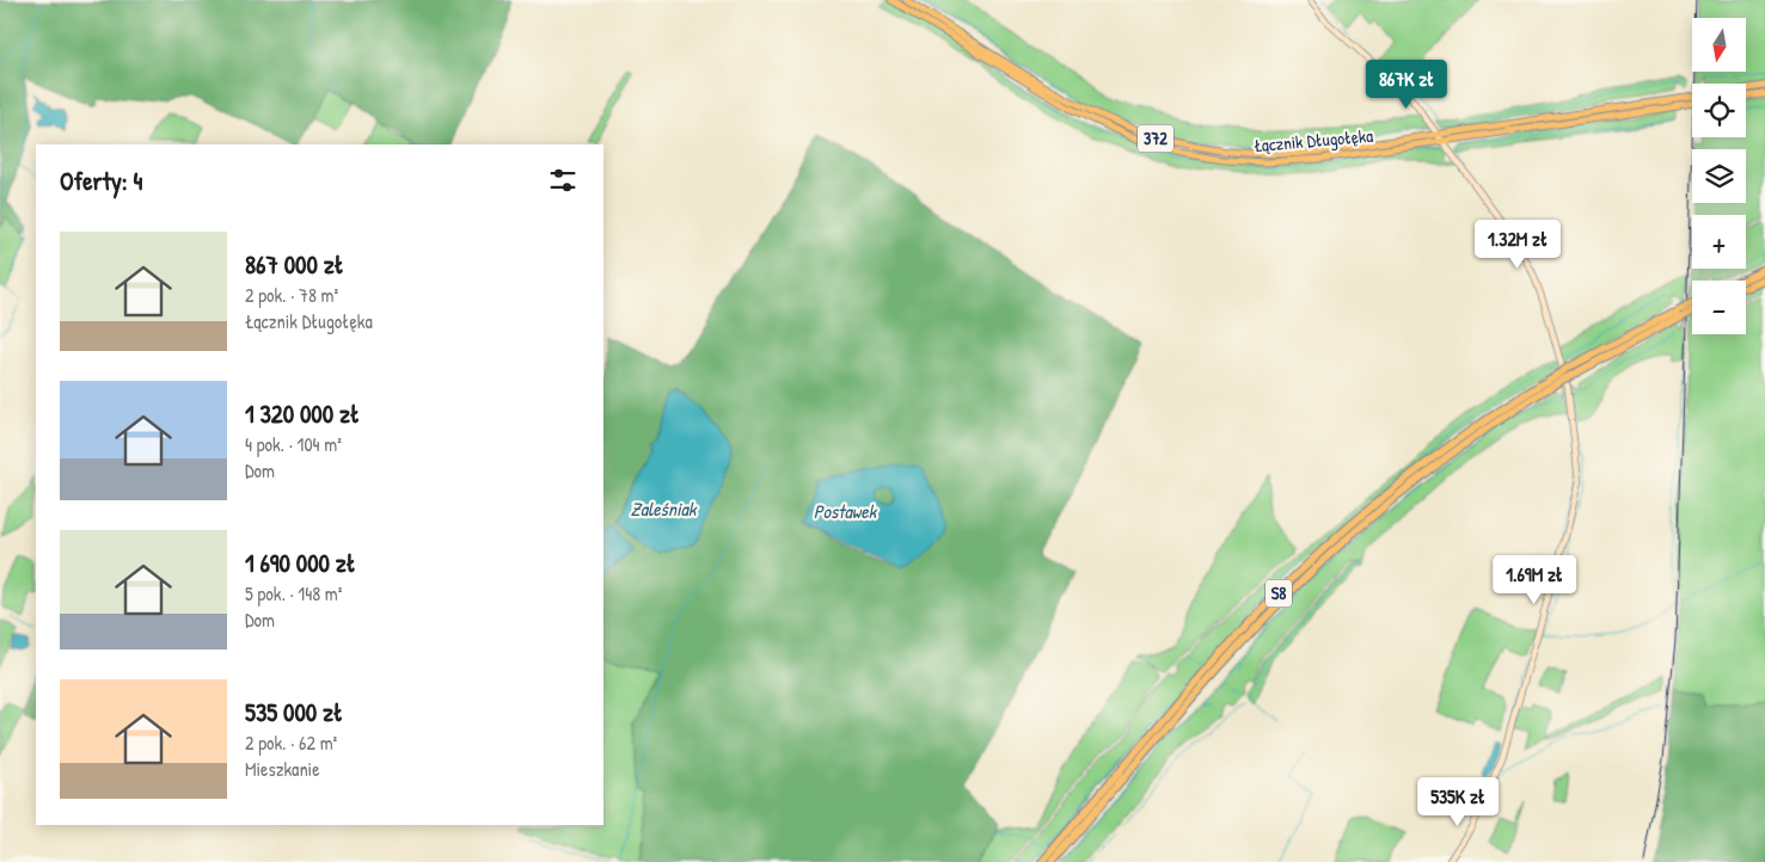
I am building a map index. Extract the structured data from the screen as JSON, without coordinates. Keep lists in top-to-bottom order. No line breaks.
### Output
{"streets":{"highway":["S8"],"main road":["372","Łącznik Długołęka"]},"water":["Zaleśniak","Postawek"],"north":"bottom","page":{"map_buttons":["+","−"],"price":["867K zł","1.32M zł","1.69M zł","535K zł"],"heading":"Oferty: 4","list":[{"name":"867 000 zł","note":"2 pok. · 78 m² · Łącznik Długołęka"},{"name":"1 320 000 zł","note":"4 pok. · 104 m² · Dom"},{"name":"1 690 000 zł","note":"5 pok. · 148 m² · Dom"},{"name":"535 000 zł","note":"2 pok. · 62 m² · Mieszkanie"}]}}
